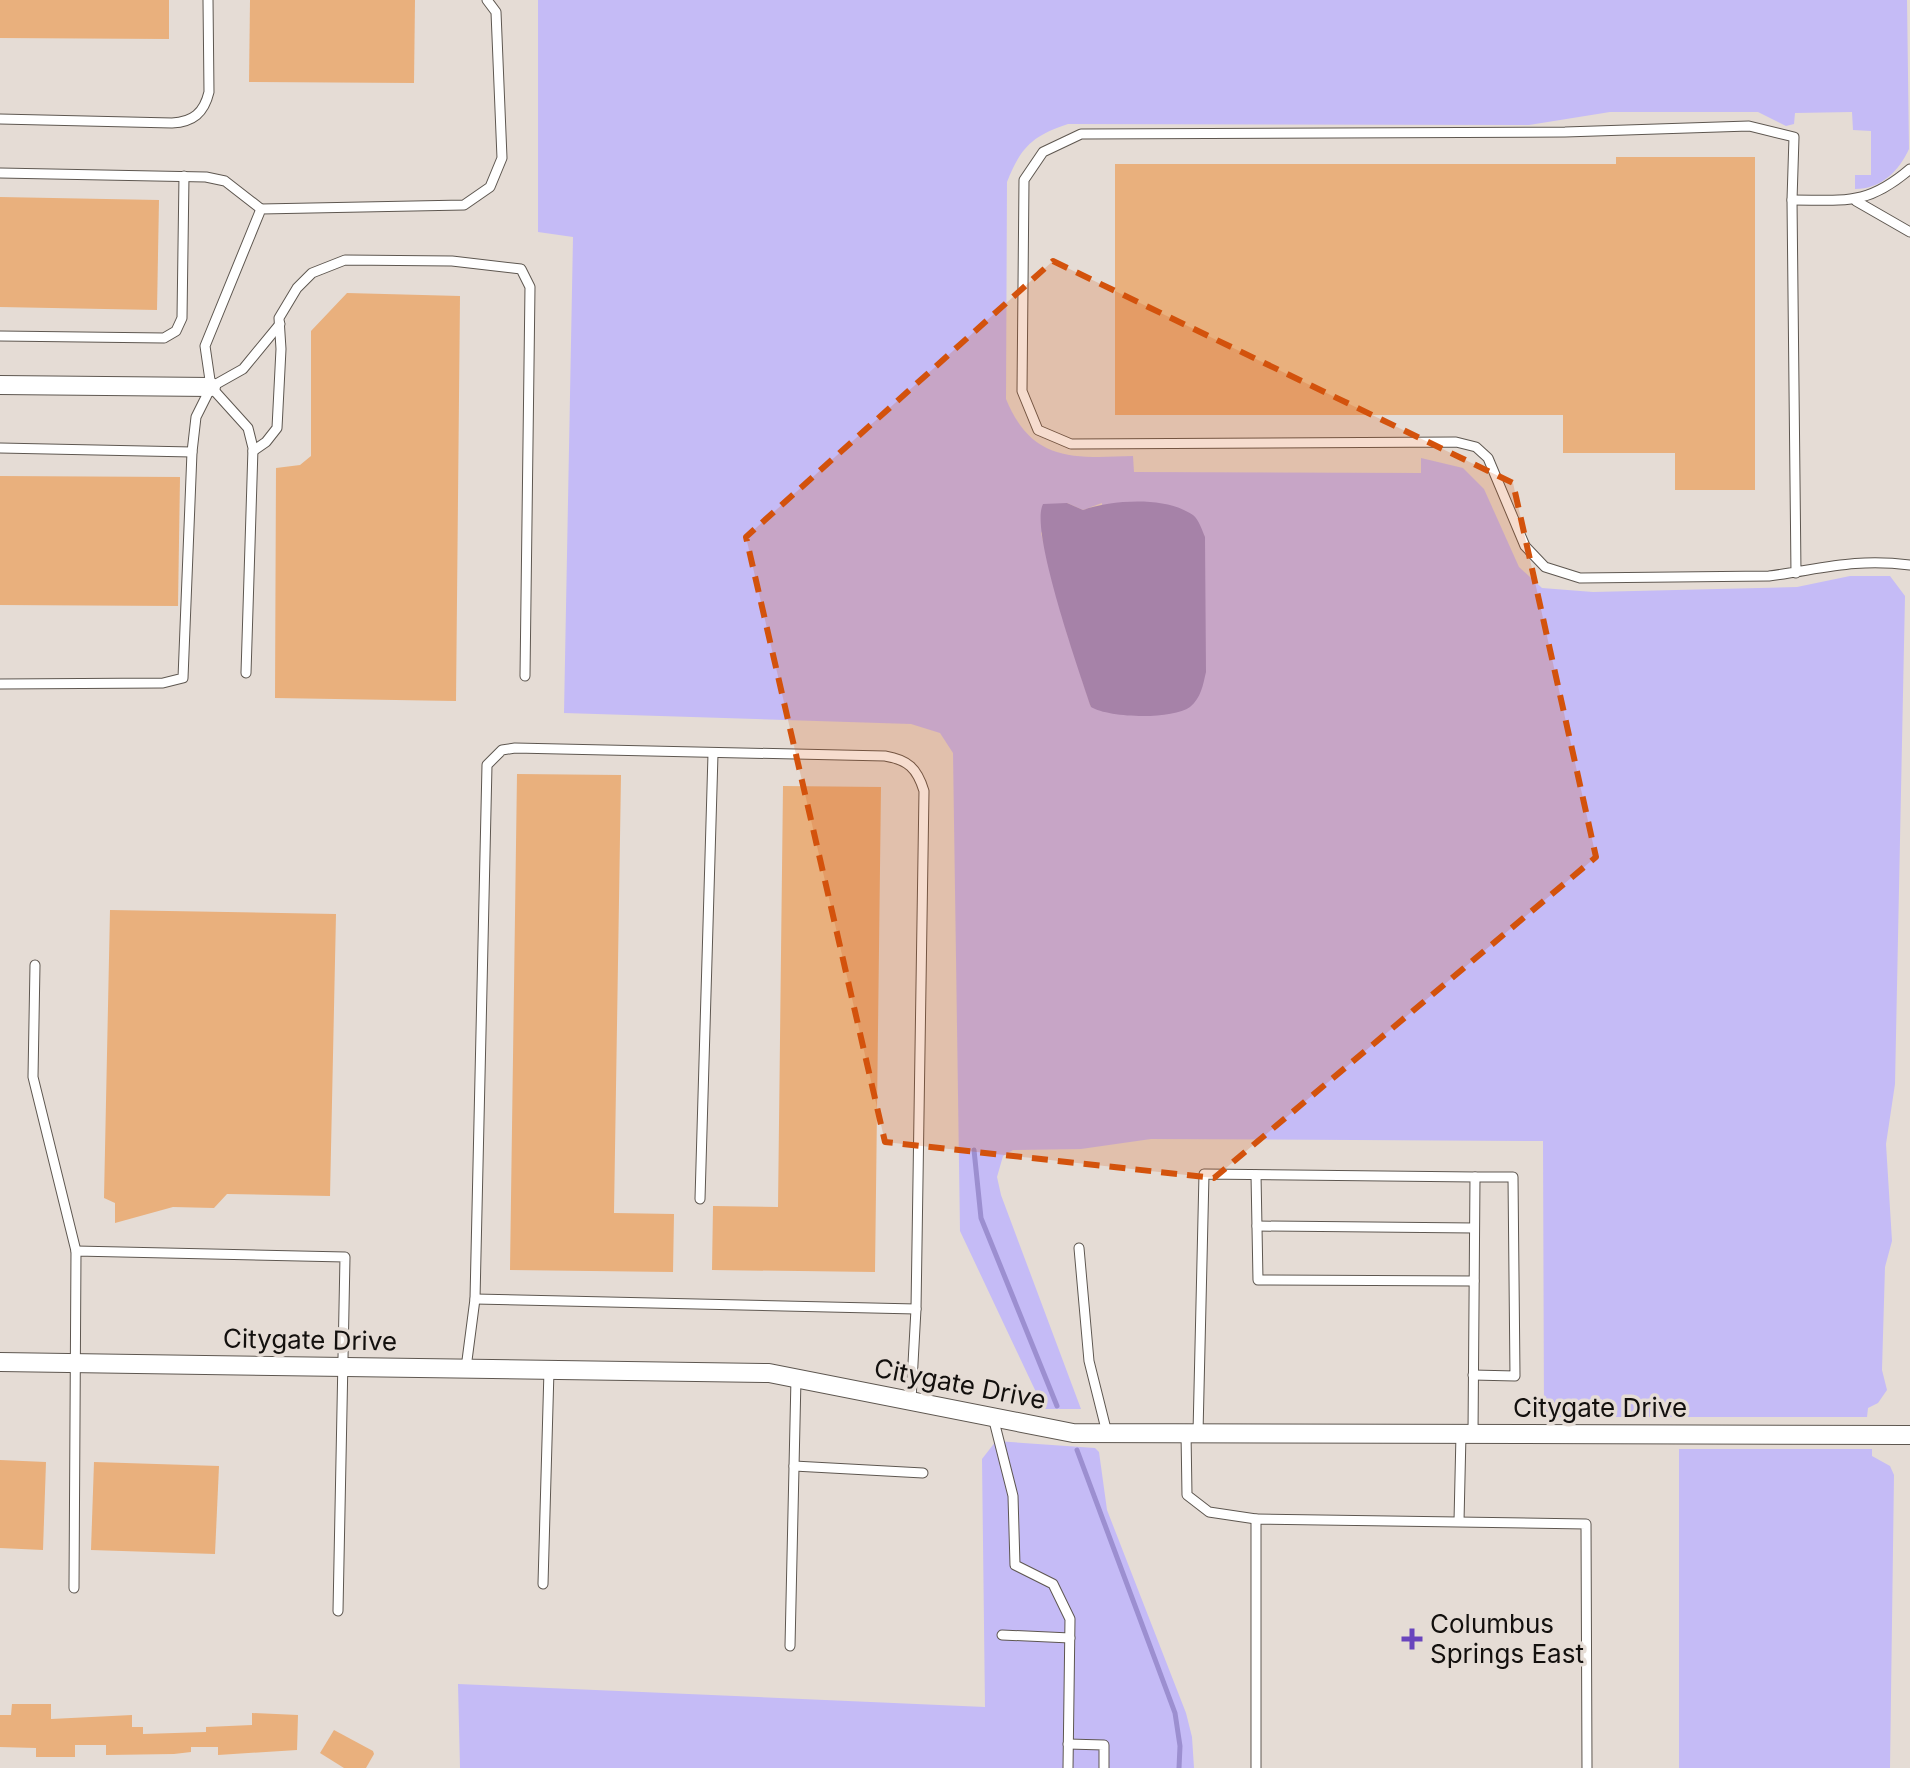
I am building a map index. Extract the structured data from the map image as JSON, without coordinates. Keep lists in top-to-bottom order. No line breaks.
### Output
{"streets":{"street":["Citygate Drive"]},"places":{"health":["Columbus Springs East"]}}
